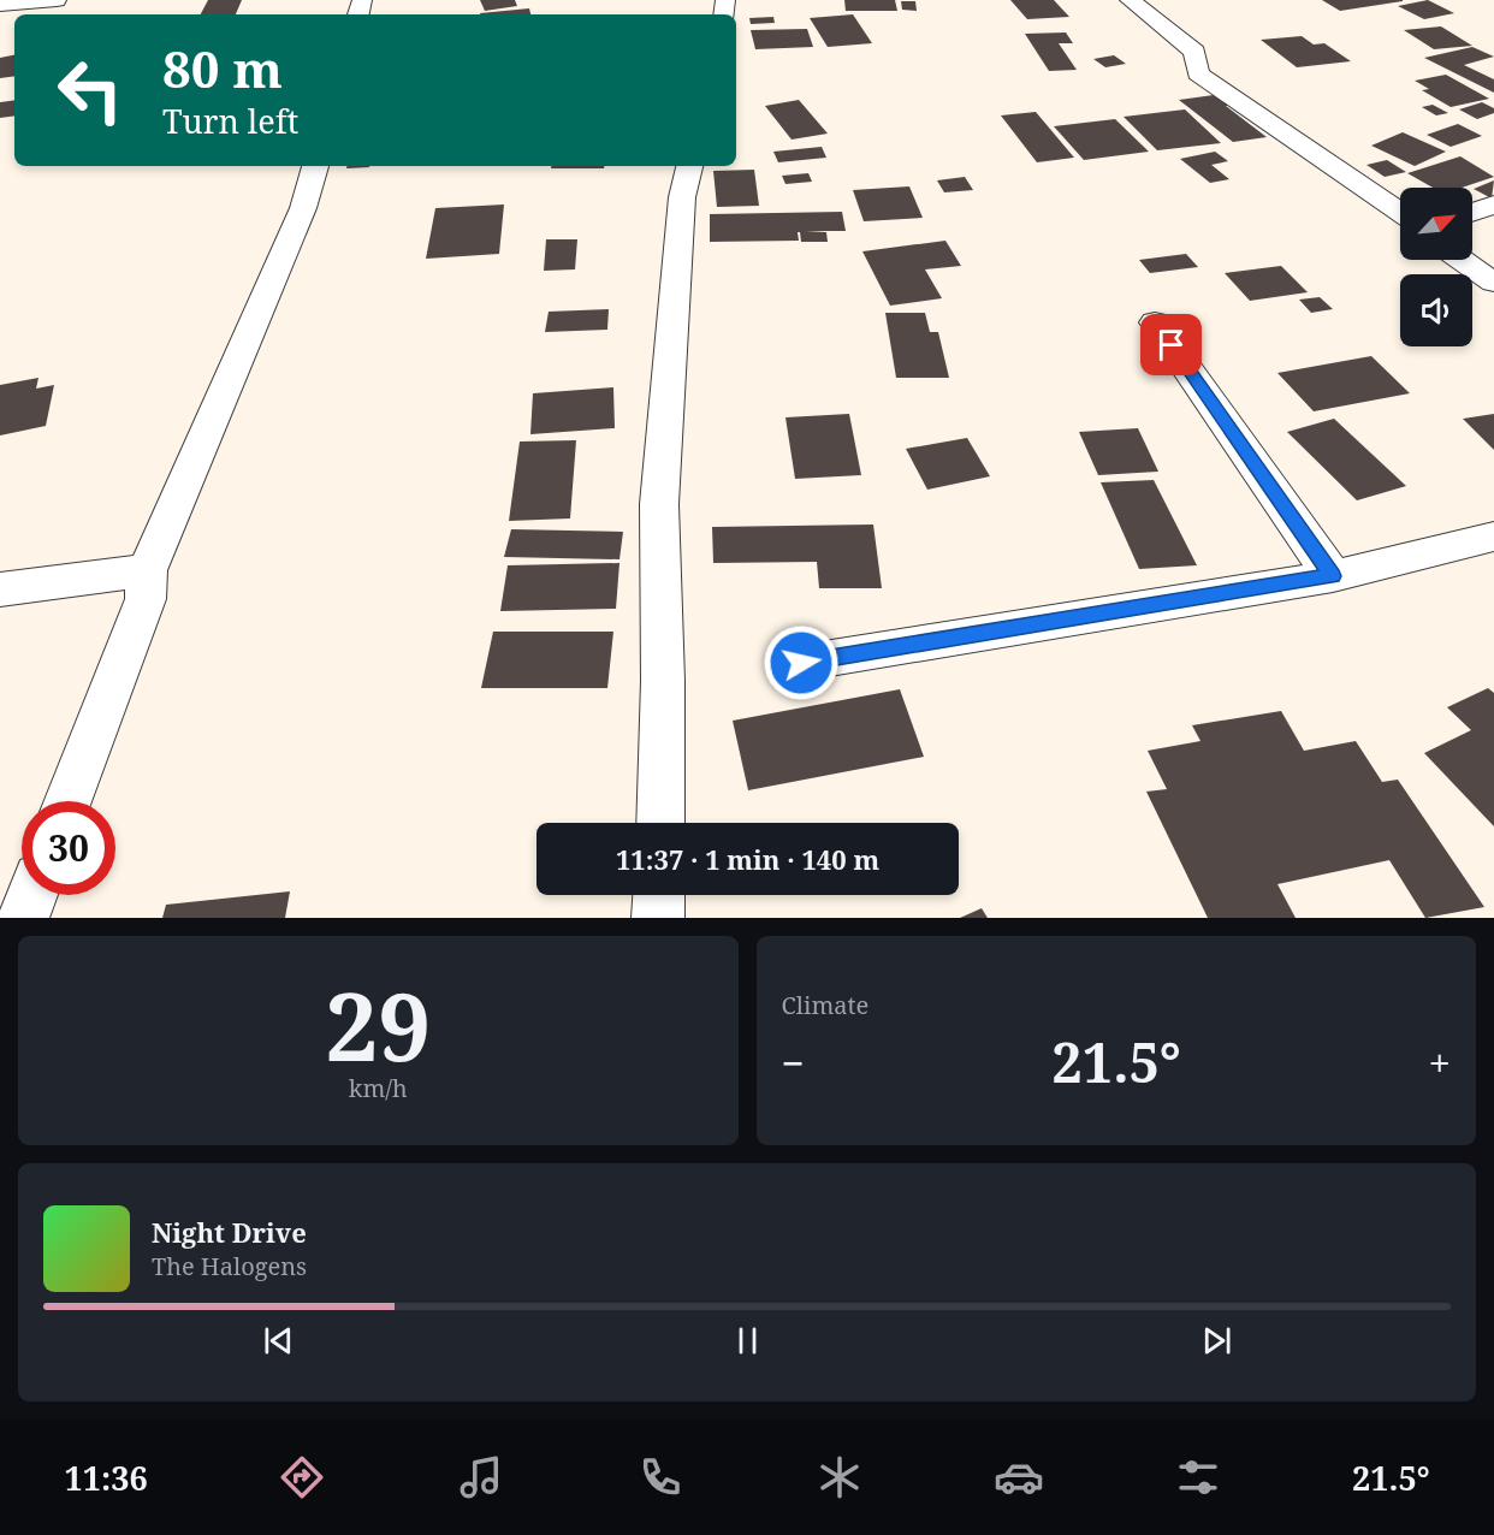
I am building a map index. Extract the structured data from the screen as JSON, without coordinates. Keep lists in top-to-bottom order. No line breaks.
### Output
{"north":"top right","page":{"turn":["80 m","Turn left"],"limit":"30","trip":"11:37 · 1 min · 140 m","tile":[["29","km/h"],"Climate"],"heat":["−","21.5°","+"],"song":["Night Drive","The Halogens"],"tabs":["11:36","21.5°"]}}
